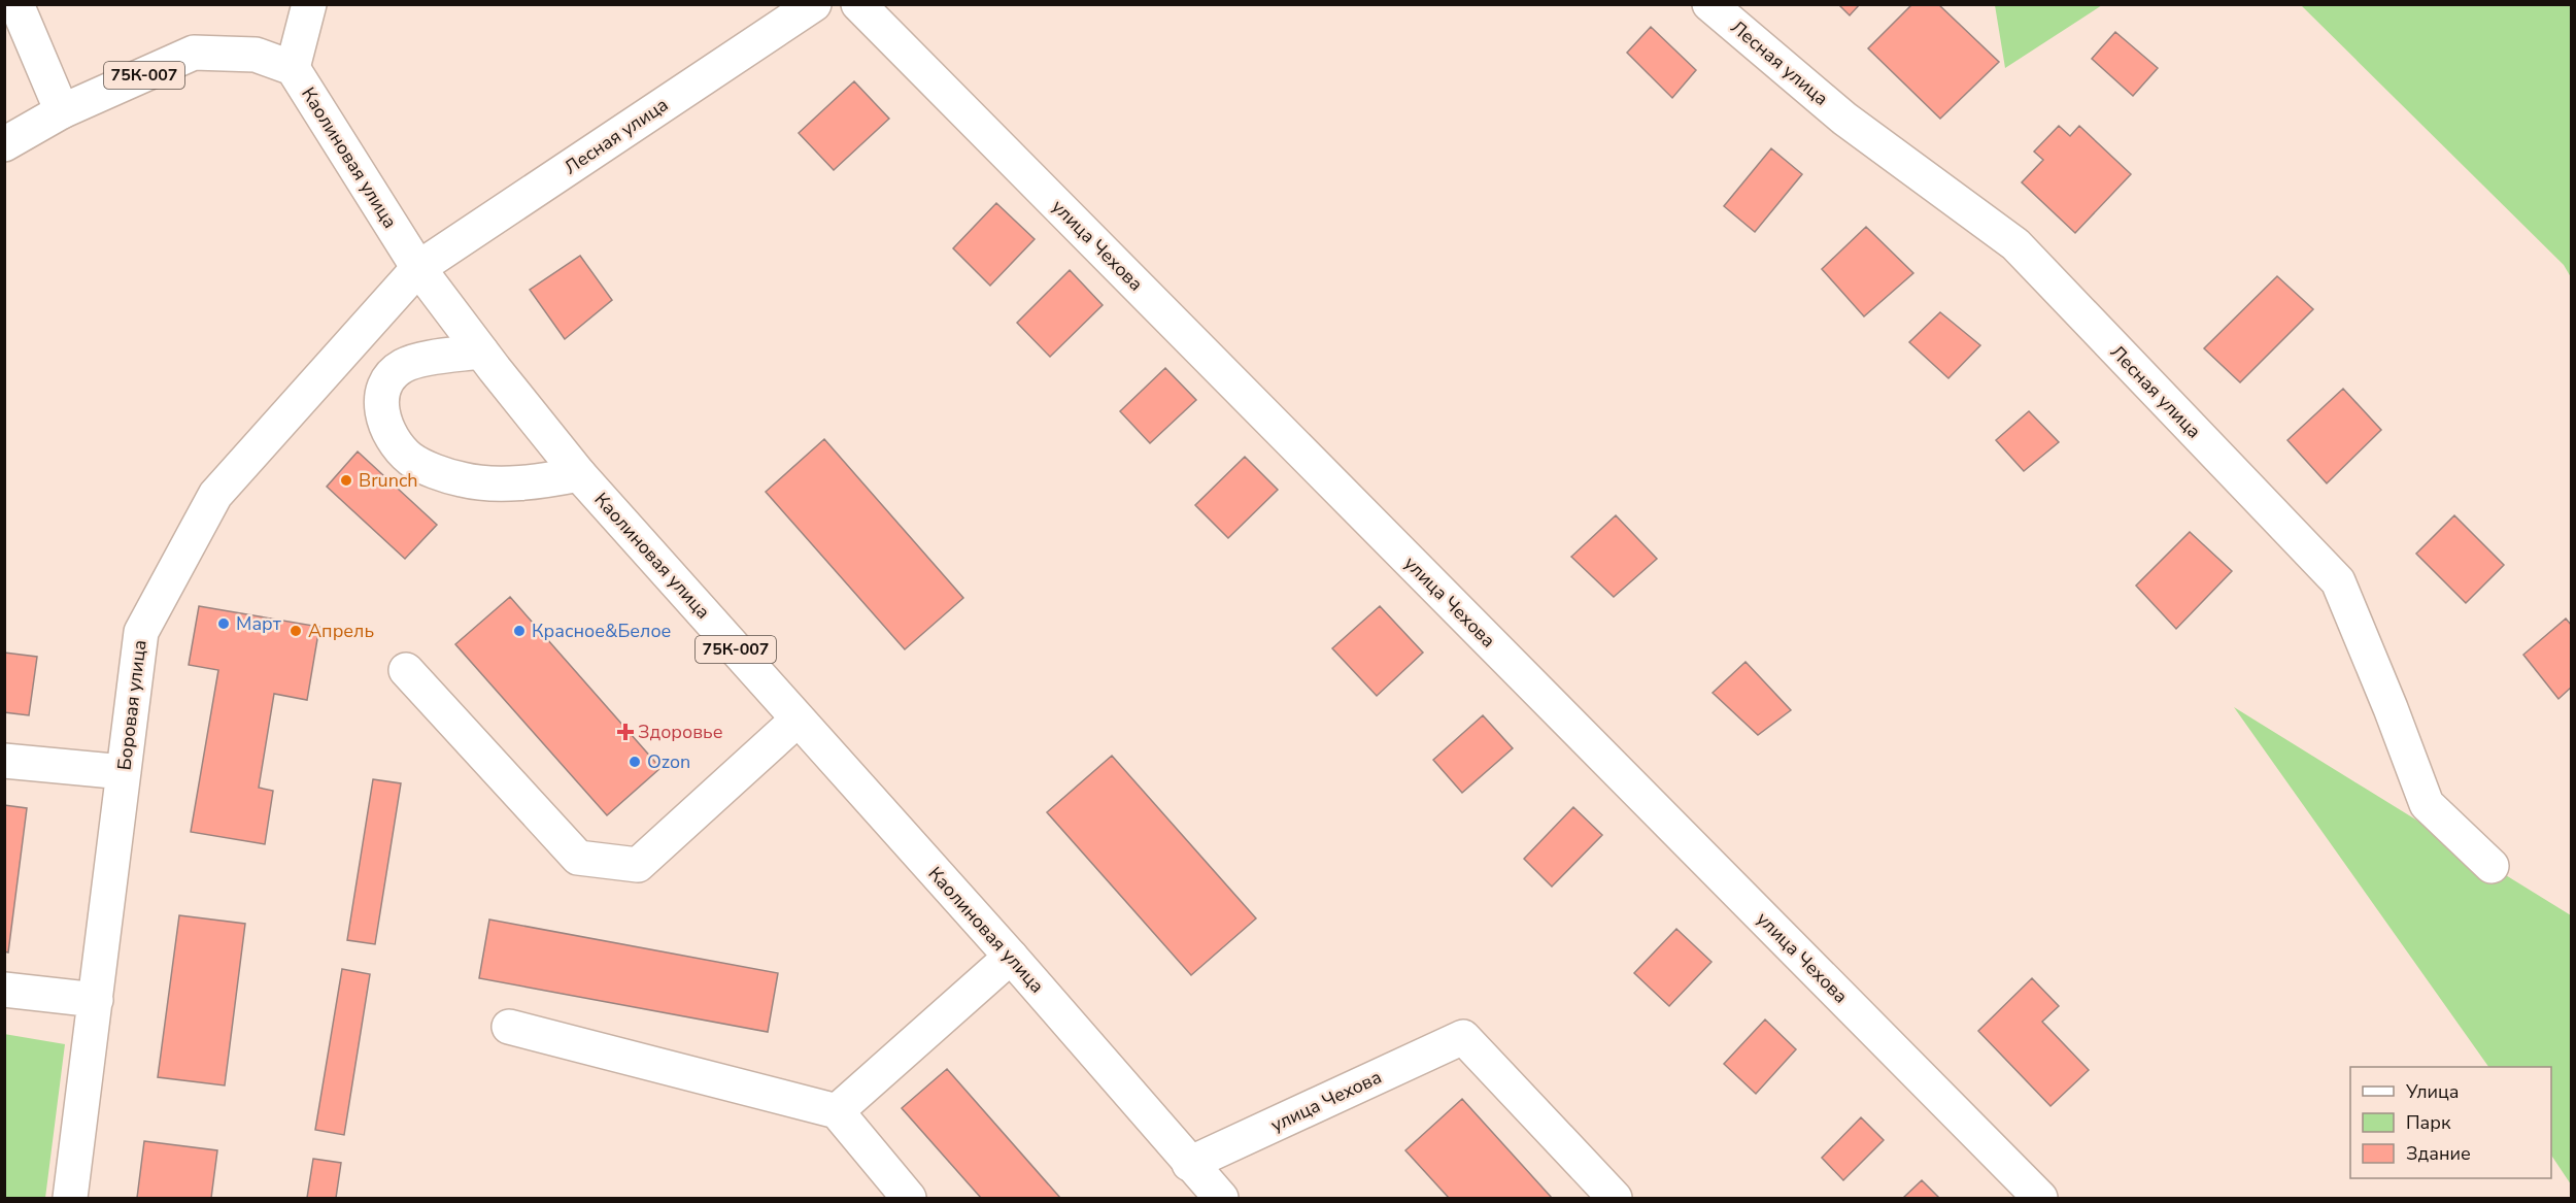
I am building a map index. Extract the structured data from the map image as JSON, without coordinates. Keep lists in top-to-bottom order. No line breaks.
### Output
{"streets":{"street":["Лесная улица","75К-007","Каолиновая улица","улица Чехова","Боровая улица"]},"crossings":[["Лесная улица","Каолиновая улица"],["Лесная улица","Боровая улица"],["75К-007","Каолиновая улица"],["Каолиновая улица","улица Чехова"],["Каолиновая улица","Боровая улица"]],"places":{"other":["Brunch","Март","Апрель","Красное&Белое","Ozon"],"health":["Здоровье"]},"legend":["Улица","Парк","Здание"]}
